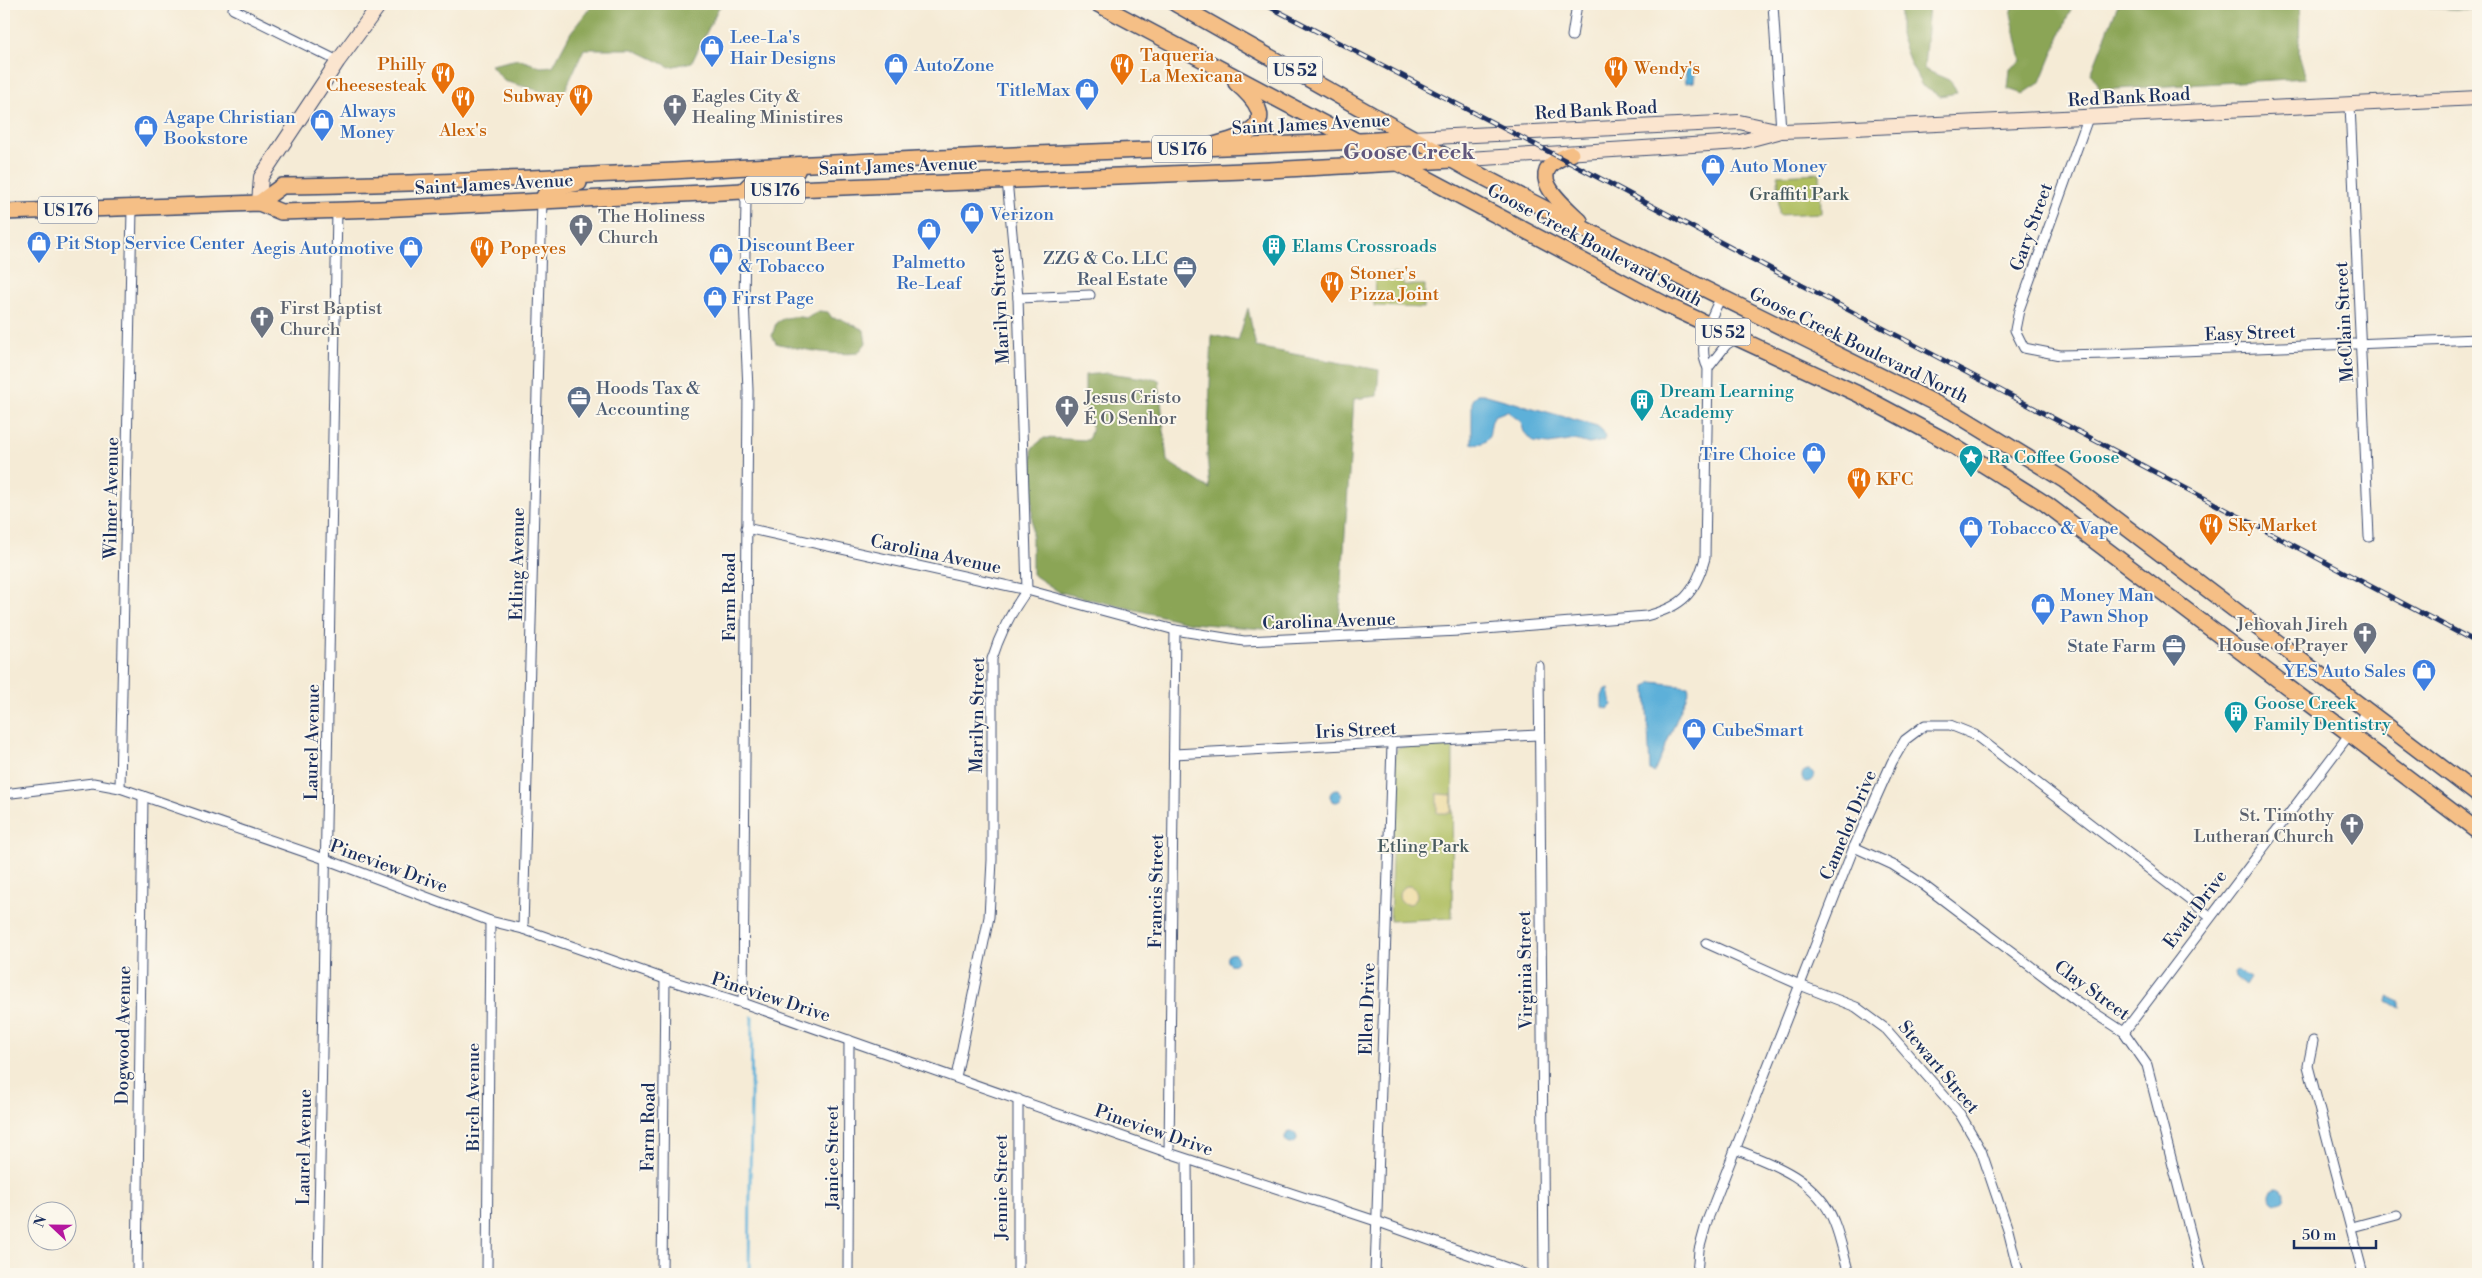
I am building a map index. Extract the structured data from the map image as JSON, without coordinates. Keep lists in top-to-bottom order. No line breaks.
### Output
{"streets":{"main road":["US 52","Red Bank Road","Saint James Avenue","US 176","Goose Creek Boulevard South","Goose Creek Boulevard North"],"street":["Gary Street","Marilyn Street","McClain Street","Easy Street","Wilmer Avenue","Carolina Avenue","Etling Avenue","Farm Road","Iris Street","Laurel Avenue","Camelot Drive","Pineview Drive","Francis Street","Evatt Drive","Virginia Street","Clay Street","Ellen Drive","Dogwood Avenue","Stewart Street","Birch Avenue","Janice Street","Jennie Street"]},"crossings":[["Red Bank Road","Saint James Avenue"],["Red Bank Road","Gary Street"],["Red Bank Road","McClain Street"],["Red Bank Road","Goose Creek Boulevard North"],["Saint James Avenue","Goose Creek Boulevard South"],["Saint James Avenue","Marilyn Street"],["Saint James Avenue","Goose Creek Boulevard North"],["Saint James Avenue","Wilmer Avenue"],["Saint James Avenue","Etling Avenue"],["Saint James Avenue","Farm Road"],["Saint James Avenue","Laurel Avenue"],["Gary Street","Easy Street"],["Goose Creek Boulevard South","Carolina Avenue"],["Goose Creek Boulevard South","Evatt Drive"],["Marilyn Street","Carolina Avenue"],["Marilyn Street","Pineview Drive"],["McClain Street","Easy Street"],["Goose Creek Boulevard North","Carolina Avenue"],["Goose Creek Boulevard North","Evatt Drive"],["Wilmer Avenue","Pineview Drive"],["Carolina Avenue","Farm Road"],["Carolina Avenue","Francis Street"],["Etling Avenue","Pineview Drive"],["Farm Road","Pineview Drive"],["Iris Street","Francis Street"],["Iris Street","Virginia Street"],["Iris Street","Ellen Drive"],["Laurel Avenue","Pineview Drive"],["Camelot Drive","Evatt Drive"],["Camelot Drive","Clay Street"],["Camelot Drive","Stewart Street"],["Pineview Drive","Francis Street"],["Pineview Drive","Ellen Drive"],["Pineview Drive","Dogwood Avenue"],["Pineview Drive","Birch Avenue"],["Pineview Drive","Janice Street"],["Pineview Drive","Jennie Street"],["Evatt Drive","Clay Street"]],"districts":["Goose Creek"],"parks":["Graffiti Park","Etling Park"],"places":{"shop":["Lee-La's Hair Designs","AutoZone","TitleMax","Always Money","Agape Christian Bookstore","Auto Money","Verizon","Palmetto Re-Leaf","Pit Stop Service Center","Aegis Automotive","Discount Beer & Tobacco","First Page","Tire Choice","Tobacco & Vape","Money Man Pawn Shop","YES Auto Sales","CubeSmart"],"restaurant":["Taqueria La Mexicana","Wendy's","Philly Cheesesteak","Subway","Alex's","Popeyes","Stoner's Pizza Joint","KFC","Sky Market"],"church":["Eagles City & Healing Ministires","The Holiness Church","First Baptist Church","Jesus Cristo É O Senhor","Jehovah Jireh House of Prayer","St. Timothy Lutheran Church"],"building":["Elams Crossroads","Dream Learning Academy","Goose Creek Family Dentistry"],"office":["ZZG & Co. LLC Real Estate","Hoods Tax & Accounting","State Farm"],"place":["Ra Coffee Goose"]},"scale_bar":"50 m","north":"left"}
